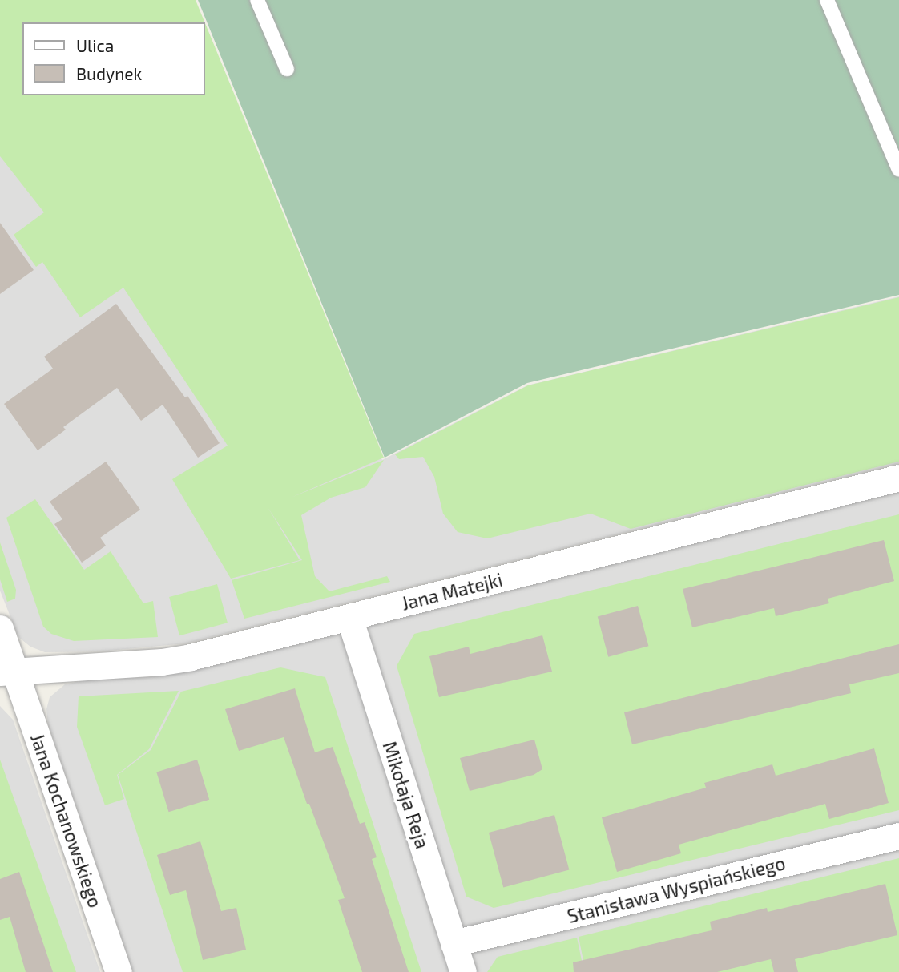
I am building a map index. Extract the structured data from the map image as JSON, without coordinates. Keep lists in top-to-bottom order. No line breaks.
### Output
{"streets":{"street":["Jana Matejki","Mikołaja Reja","Jana Kochanowskiego","Stanisława Wyspiańskiego"]},"crossings":[["Jana Matejki","Mikołaja Reja"],["Jana Matejki","Jana Kochanowskiego"],["Mikołaja Reja","Stanisława Wyspiańskiego"]],"legend":["Ulica","Budynek"]}
